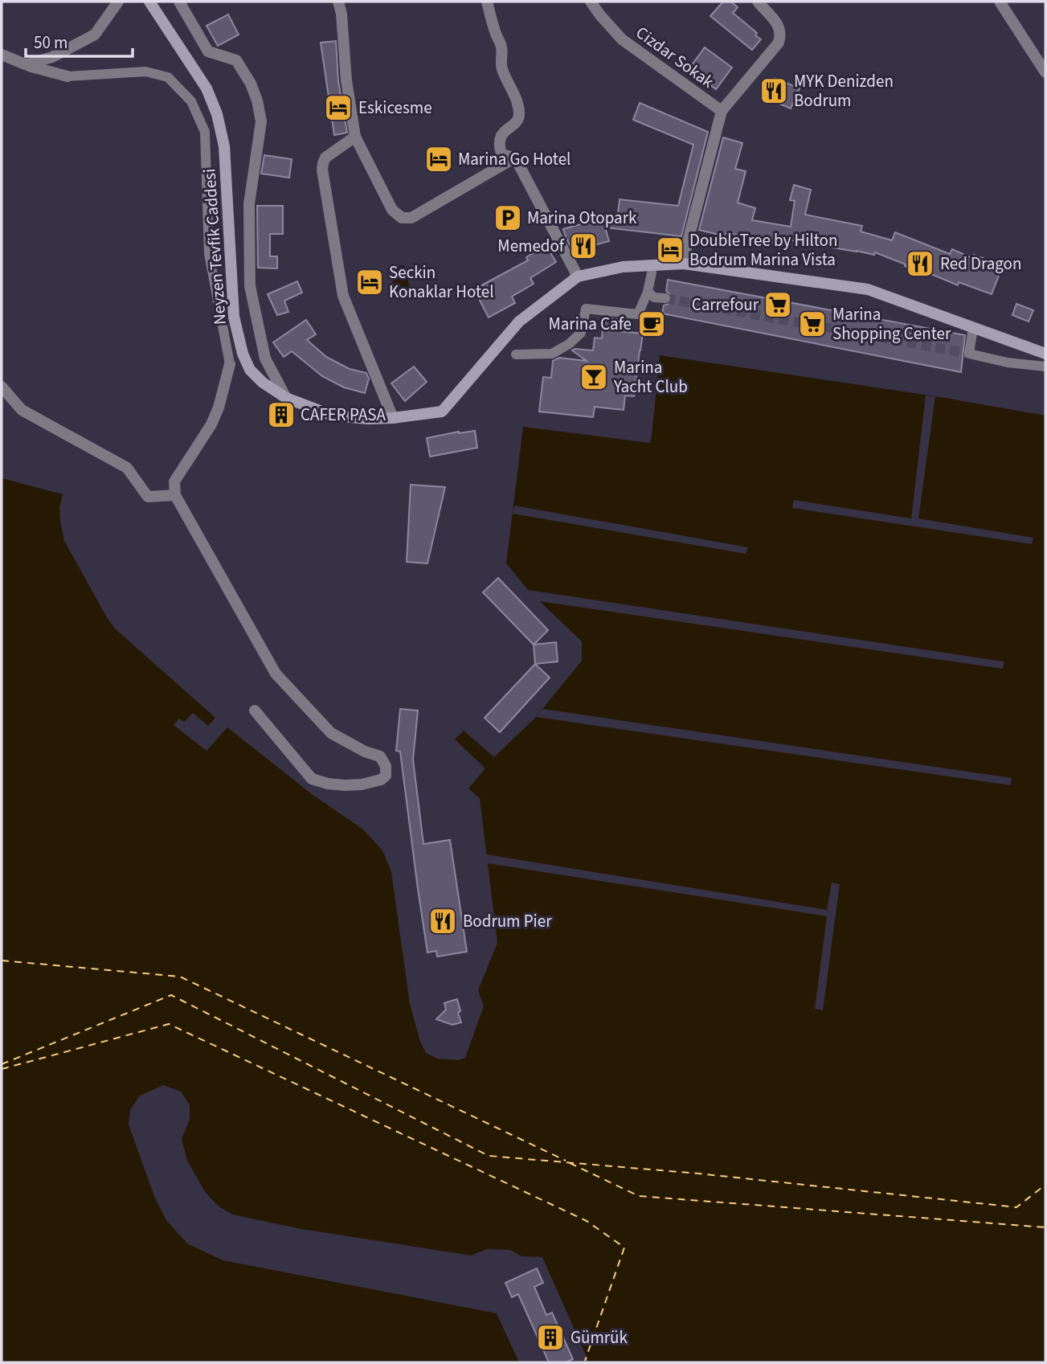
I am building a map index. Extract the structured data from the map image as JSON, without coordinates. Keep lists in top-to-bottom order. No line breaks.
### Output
{"streets":{"main road":["Neyzen Tevfik Caddesi"],"street":["Cizdar Sokak"]},"places":{"restaurant":["MYK Denizden Bodrum","Memedof","Red Dragon","Bodrum Pier"],"hotel":["Eskicesme","Marina Go Hotel","DoubleTree by Hilton Bodrum Marina Vista","Seckin Konaklar Hotel"],"parking":["Marina Otopark"],"supermarket":["Carrefour","Marina Shopping Center"],"cafe":["Marina Cafe"],"bar":["Marina Yacht Club"],"building":["CAFER PASA","Gümrük"]},"scale_bar":"50 m"}
